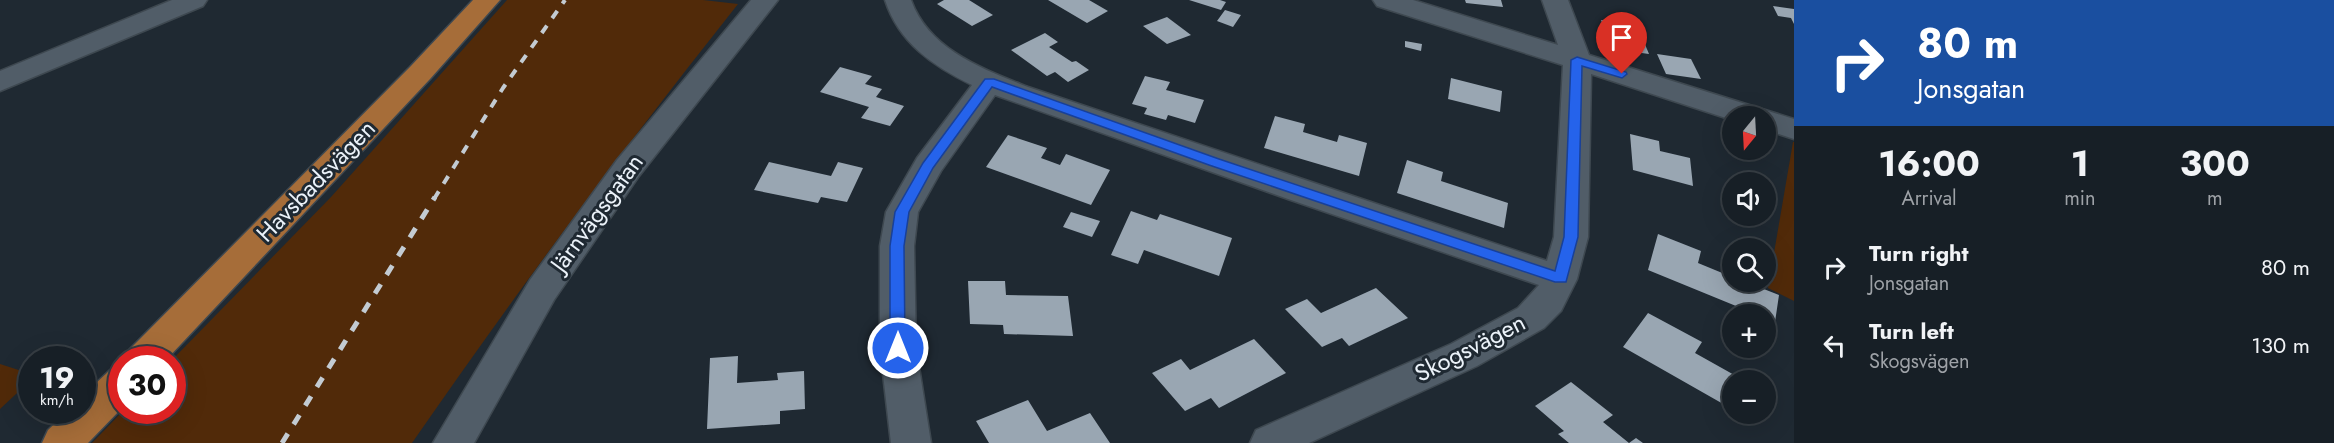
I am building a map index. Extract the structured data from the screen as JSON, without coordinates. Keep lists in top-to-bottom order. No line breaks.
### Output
{"streets":{"main road":["Havsbadsvägen"],"street":["Järnvägsgatan","Skogsvägen"]},"north":"bottom","page":{"turn":["80 m","Jonsgatan"],"map_buttons":["+","−"],"eta":["16:00","Arrival","1","min","300","m"],"list":[{"name":"Turn right","note":"Jonsgatan","value":"80 m"},{"name":"Turn left","note":"Skogsvägen","value":"130 m"}],"speed":"19 km/h","limit":"30"}}
